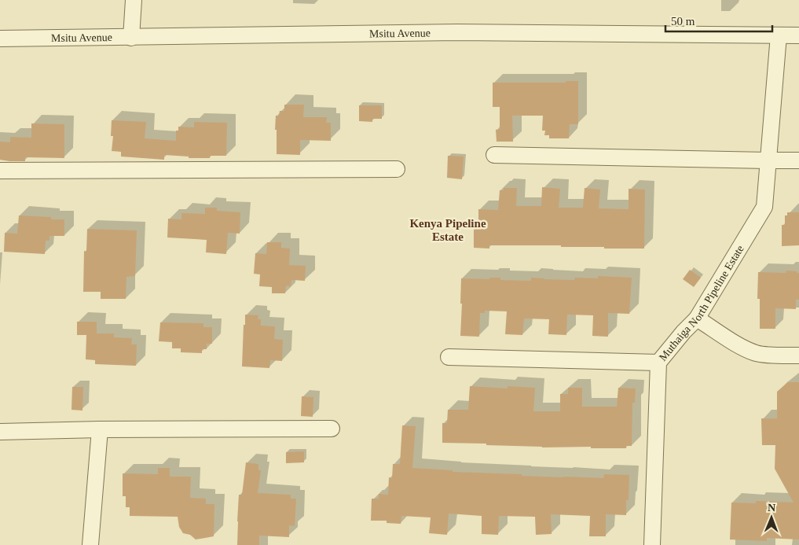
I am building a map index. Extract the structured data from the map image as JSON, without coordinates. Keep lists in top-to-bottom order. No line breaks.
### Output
{"streets":{"street":["Msitu Avenue","Muthaiga North Pipeline Estate"]},"crossings":[["Msitu Avenue","Muthaiga North Pipeline Estate"]],"districts":["Kenya Pipeline Estate"],"scale_bar":"50 m","north":"top"}
